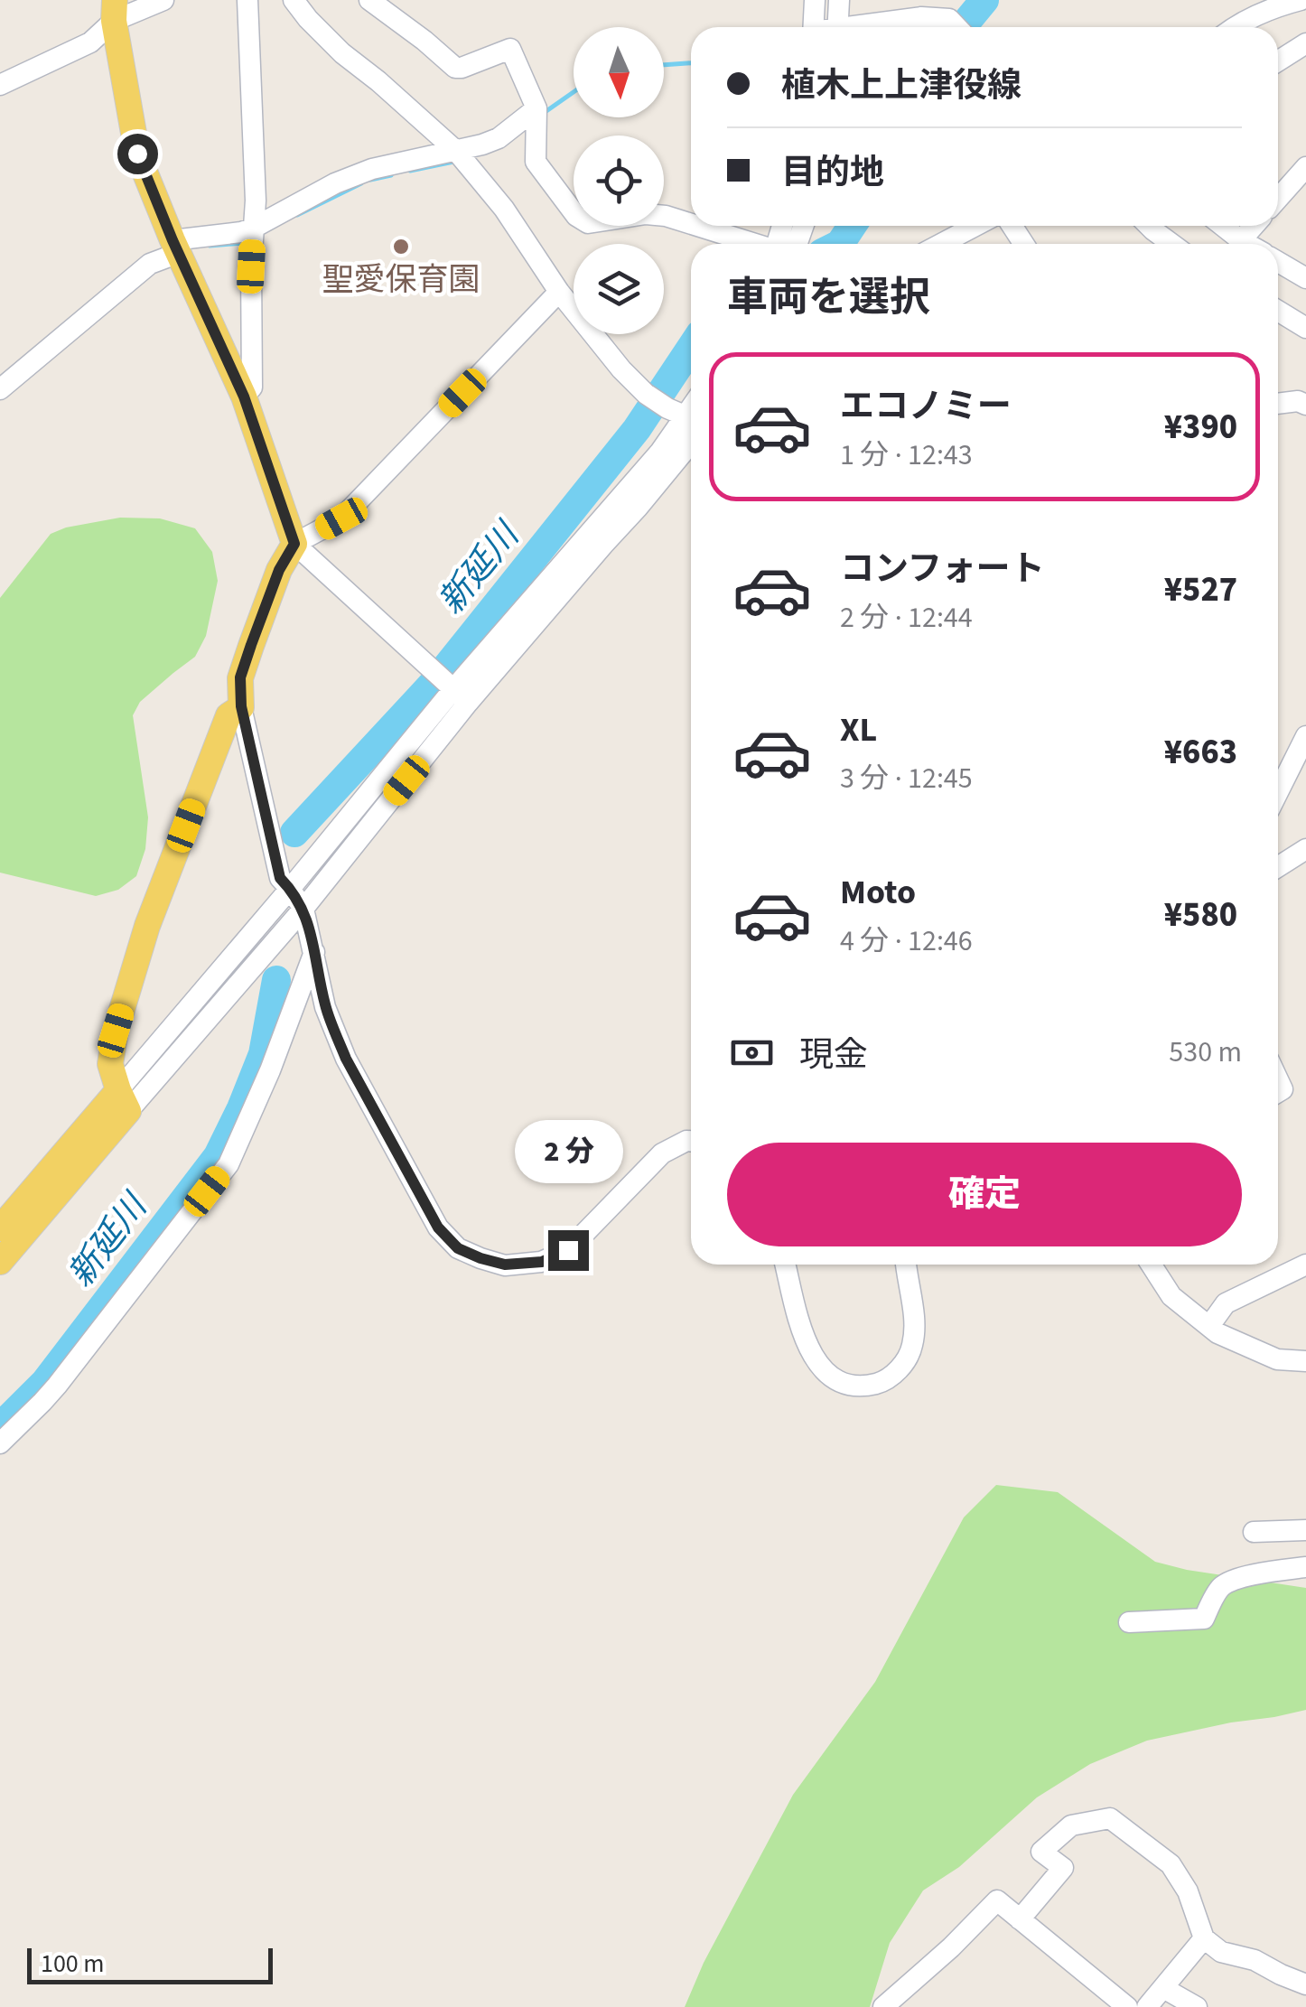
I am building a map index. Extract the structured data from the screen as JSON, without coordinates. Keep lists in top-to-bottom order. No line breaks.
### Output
{"water":["新延川"],"places":["聖愛保育園"],"scale_bar":"100 m","north":"bottom","page":{"banner":["植木上上津役線","目的地"],"heading":"車両を選択","list":[{"name":"エコノミー","note":"1 分 · 12:43","value":"¥390"},{"name":"コンフォート","note":"2 分 · 12:44","value":"¥527"},{"name":"XL","note":"3 分 · 12:45","value":"¥663"},{"name":"Moto","note":"4 分 · 12:46","value":"¥580"}],"pay":["現金","530 m"],"bubble":"2 分","buttons":"確定","scale":"100 m"}}
